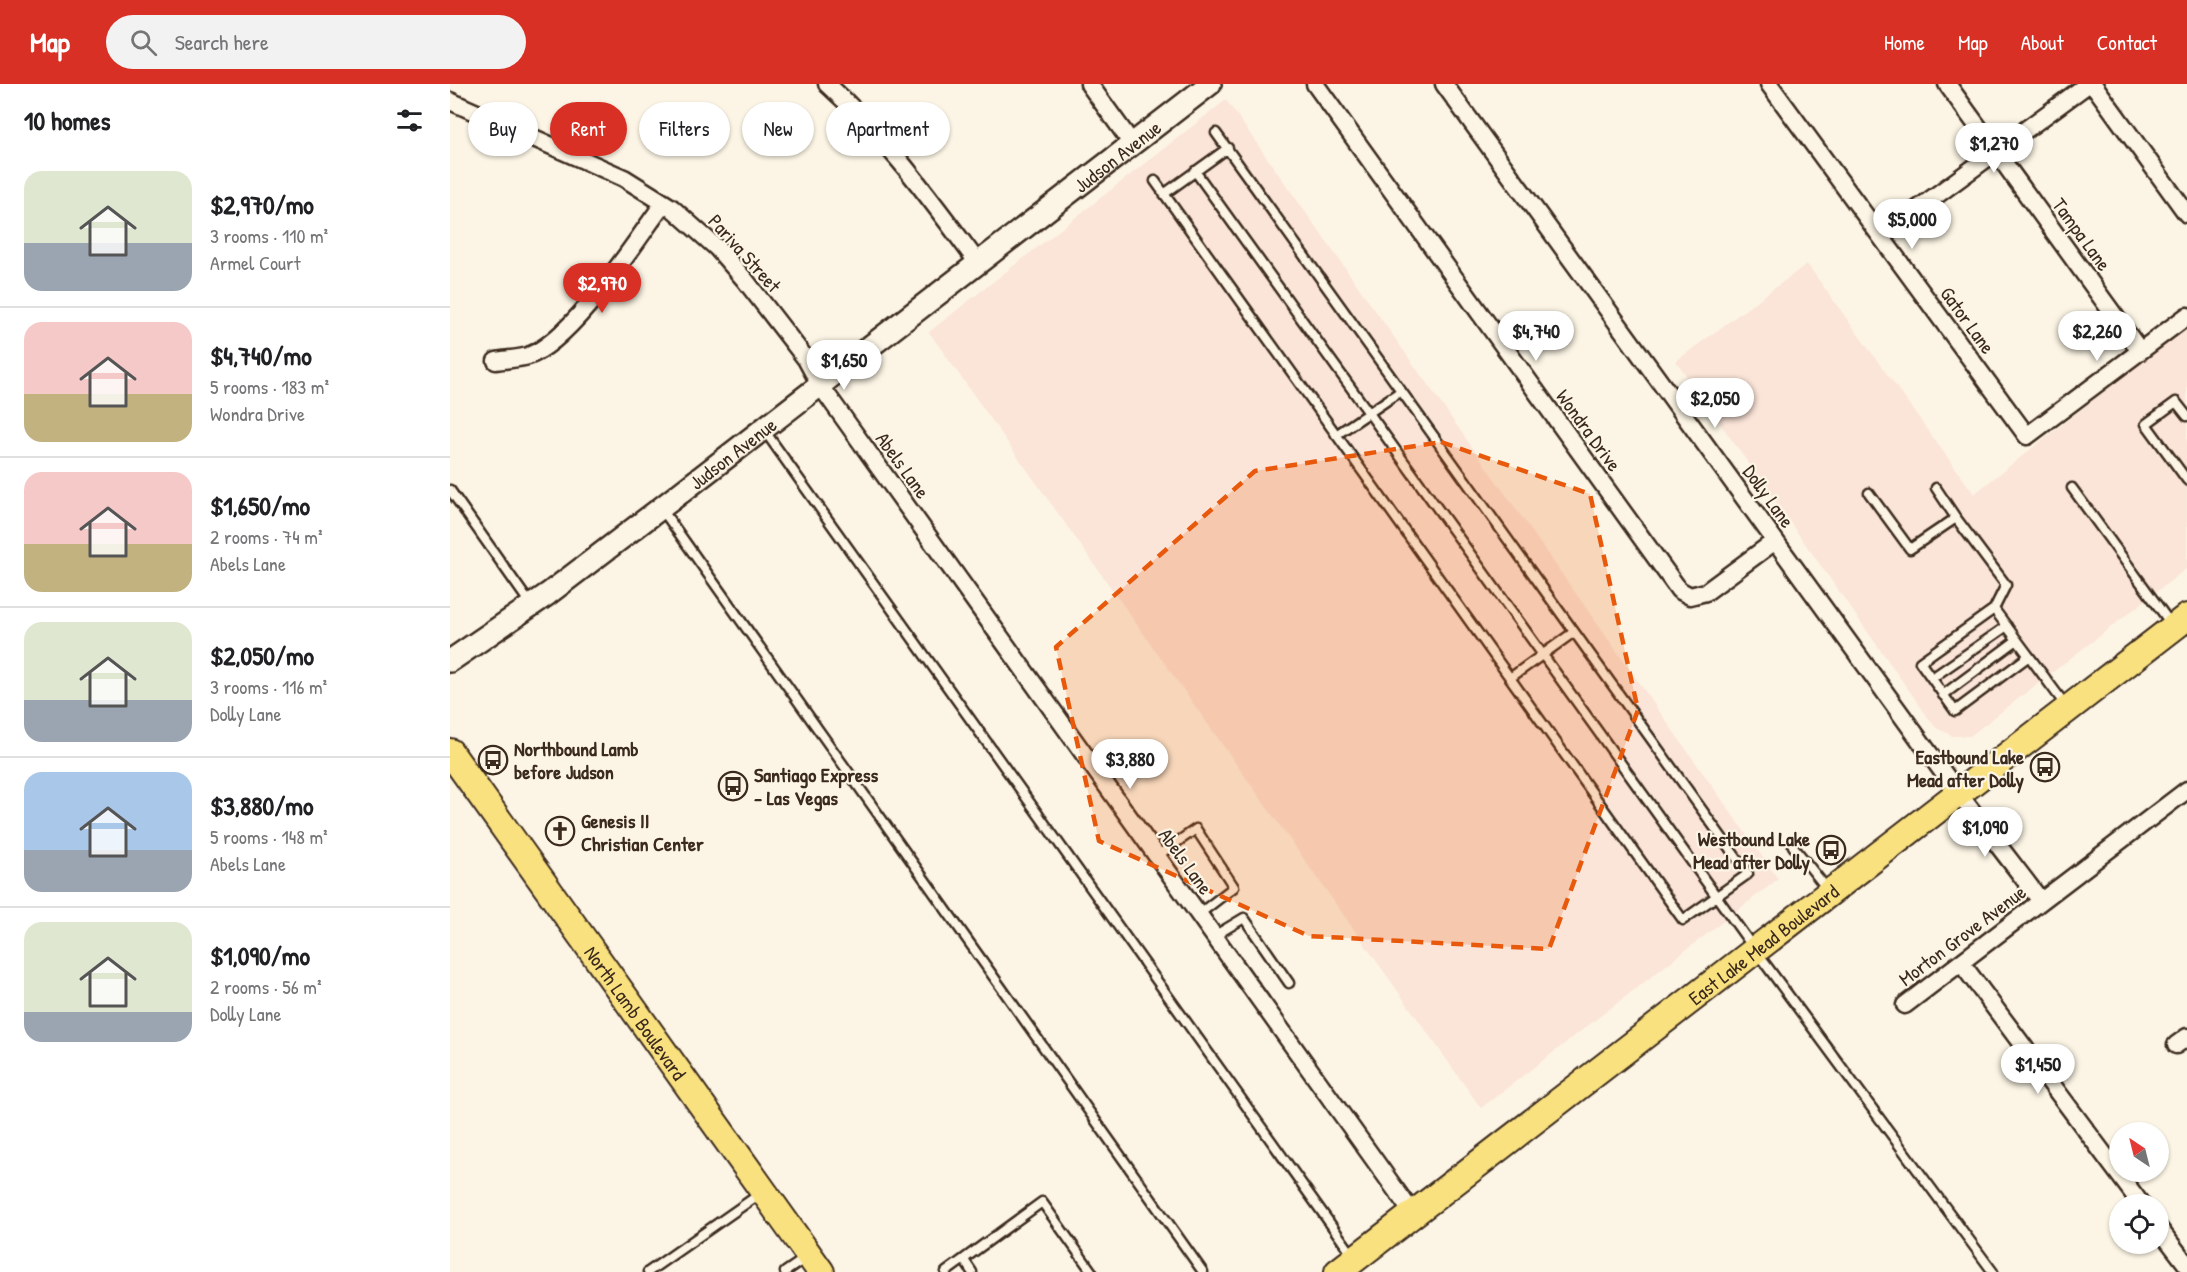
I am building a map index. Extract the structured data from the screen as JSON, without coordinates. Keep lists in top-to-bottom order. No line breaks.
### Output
{"streets":{"main road":["East Lake Mead Boulevard","North Lamb Boulevard"],"street":["Judson Avenue","Tampa Lane","Pariva Street","Gator Lane","Wondra Drive","Abels Lane","Dolly Lane","Morton Grove Avenue"]},"crossings":[["Judson Avenue","Pariva Street"],["Judson Avenue","Abels Lane"],["Tampa Lane","Gator Lane"],["Pariva Street","Abels Lane"],["Wondra Drive","Dolly Lane"],["Abels Lane","East Lake Mead Boulevard"],["Dolly Lane","Morton Grove Avenue"],["Dolly Lane","East Lake Mead Boulevard"]],"places":{"bus stop":["Northbound Lamb before Judson","Eastbound Lake Mead after Dolly","Santiago Express - Las Vegas","Westbound Lake Mead after Dolly"],"church":["Genesis II Christian Center"]},"north":"top left","page":{"header":"Map","search":"Search here","nav":["Home","Map","About","Contact"],"heading":"10 homes","chip":["Buy","Rent","Filters","New","Apartment"],"price":["$1,270","$5,000","$2,970","$4,740","$2,260","$1,650","$2,050","$3,880","$1,090","$1,450"],"list":[{"name":"$2,970/mo","note":"3 rooms · 110 m² · Armel Court"},{"name":"$4,740/mo","note":"5 rooms · 183 m² · Wondra Drive"},{"name":"$1,650/mo","note":"2 rooms · 74 m² · Abels Lane"},{"name":"$2,050/mo","note":"3 rooms · 116 m² · Dolly Lane"},{"name":"$3,880/mo","note":"5 rooms · 148 m² · Abels Lane"},{"name":"$1,090/mo","note":"2 rooms · 56 m² · Dolly Lane"}]}}
